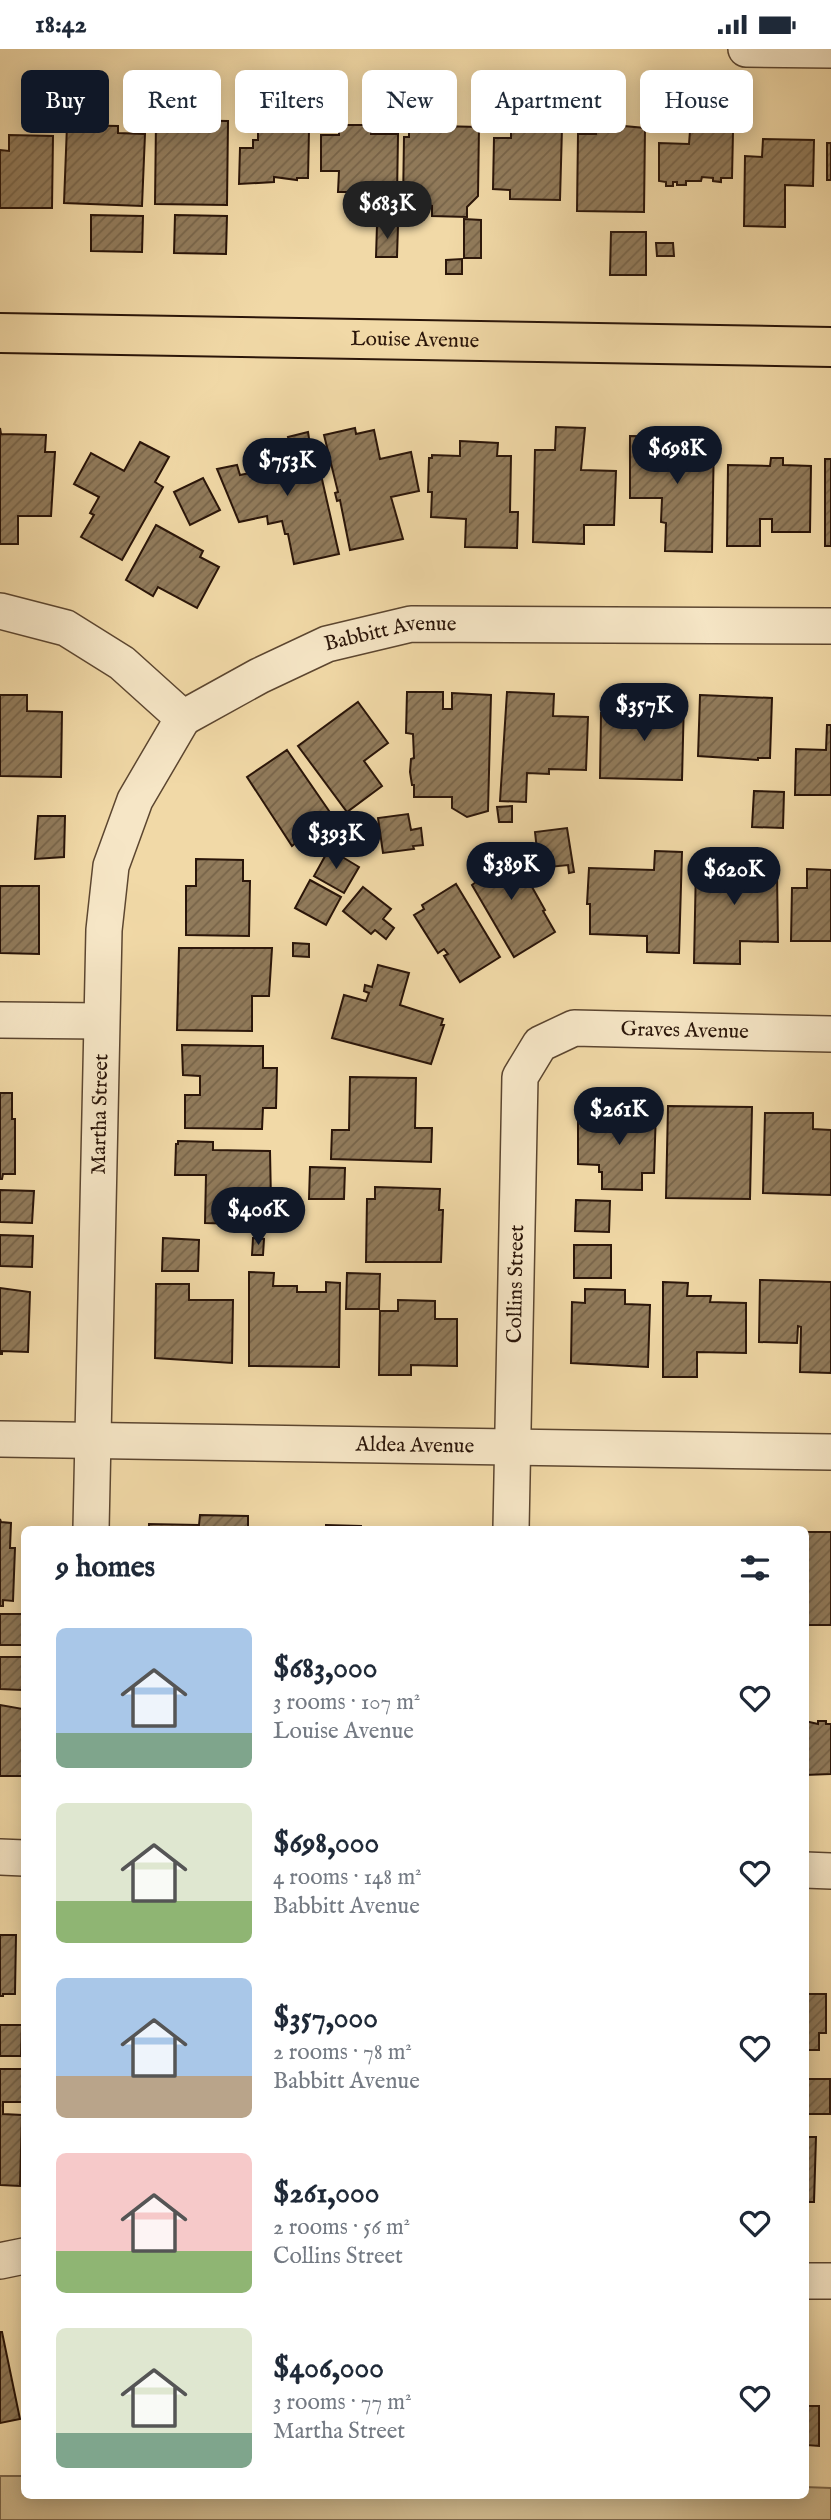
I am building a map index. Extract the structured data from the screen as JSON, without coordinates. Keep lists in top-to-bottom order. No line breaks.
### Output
{"streets":{"main road":["Louise Avenue"],"street":["Babbitt Avenue","Graves Avenue","Martha Street","Collins Street","Aldea Avenue"]},"crossings":[["Babbitt Avenue","Martha Street"],["Graves Avenue","Collins Street"],["Martha Street","Aldea Avenue"],["Collins Street","Aldea Avenue"]],"page":{"status":"18:42","chip":["Buy","Rent","Filters","New","Apartment","House"],"price":["$683K","$698K","$753K","$357K","$393K","$389K","$620K","$261K","$406K"],"heading":"9 homes","list":[{"name":"$683,000","note":"3 rooms · 107 m² · Louise Avenue"},{"name":"$698,000","note":"4 rooms · 148 m² · Babbitt Avenue"},{"name":"$357,000","note":"2 rooms · 78 m² · Babbitt Avenue"},{"name":"$261,000","note":"2 rooms · 56 m² · Collins Street"},{"name":"$406,000","note":"3 rooms · 77 m² · Martha Street"}]}}
